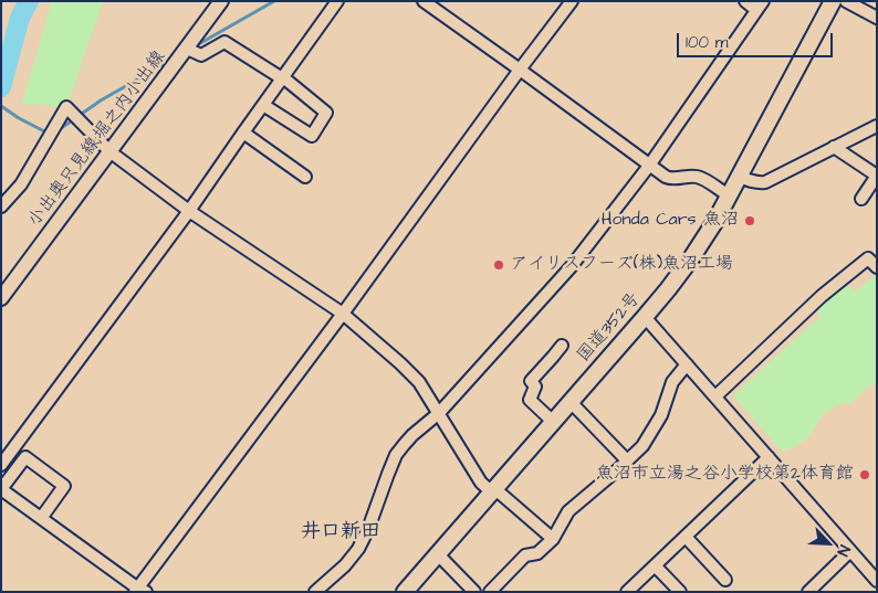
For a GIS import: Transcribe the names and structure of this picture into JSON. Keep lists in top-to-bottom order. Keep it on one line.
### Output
{"streets":{"highway":["国道352号"],"main road":["小出奥只見線;堀之内小出線"]},"districts":["井口新田"],"places":["Honda Cars 魚沼","アイリスフーズ(株)魚沼工場","魚沼市立湯之谷小学校第2体育館"],"scale_bar":"100 m","north":"bottom right"}
